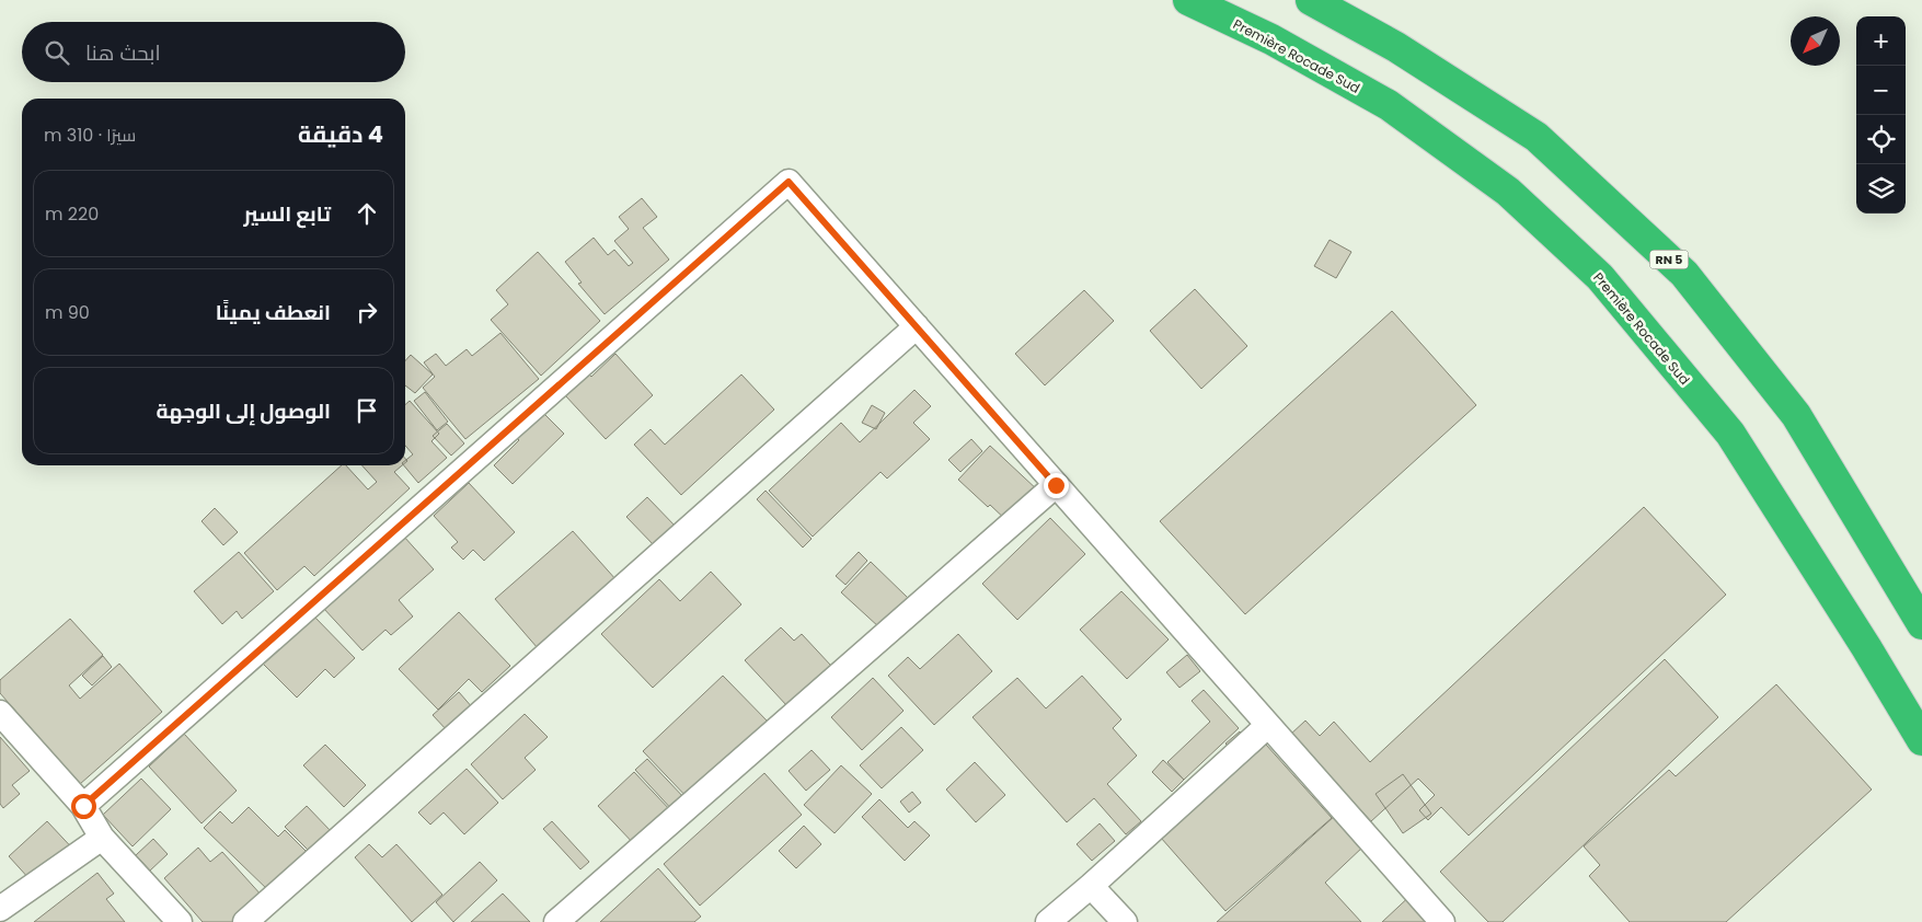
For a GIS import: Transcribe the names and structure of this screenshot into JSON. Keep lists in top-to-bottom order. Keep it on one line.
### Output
{"streets":{"highway":["Première Rocade Sud","RN 5"]},"north":"bottom left","page":{"map_buttons":["+","−"],"search":"ابحث هنا","heading":["4 دقيقة","سيرًا · 310 m"],"list":[["تابع السير","220 m"],["انعطف يمينًا","90 m"],"الوصول إلى الوجهة"]}}
